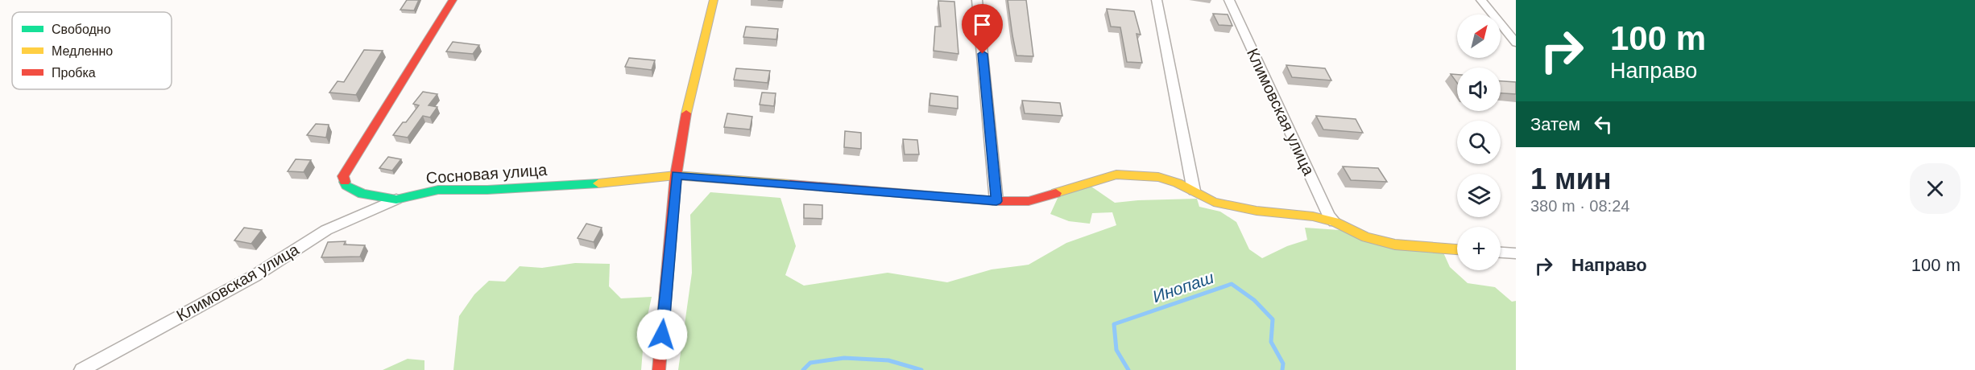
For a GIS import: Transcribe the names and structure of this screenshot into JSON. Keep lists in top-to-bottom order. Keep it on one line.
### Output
{"streets":{"street":["Климовская улица","Сосновая улица"]},"crossings":[["Климовская улица","Сосновая улица"]],"water":["Инопаш"],"legend":["Свободно","Медленно","Пробка"],"north":"top right","page":{"turn":["100 m","Направо"],"map_buttons":"+","then":"Затем","heading":["1 мин","380 m · 08:24"],"list":[{"name":"Направо","value":"100 m"}]}}
